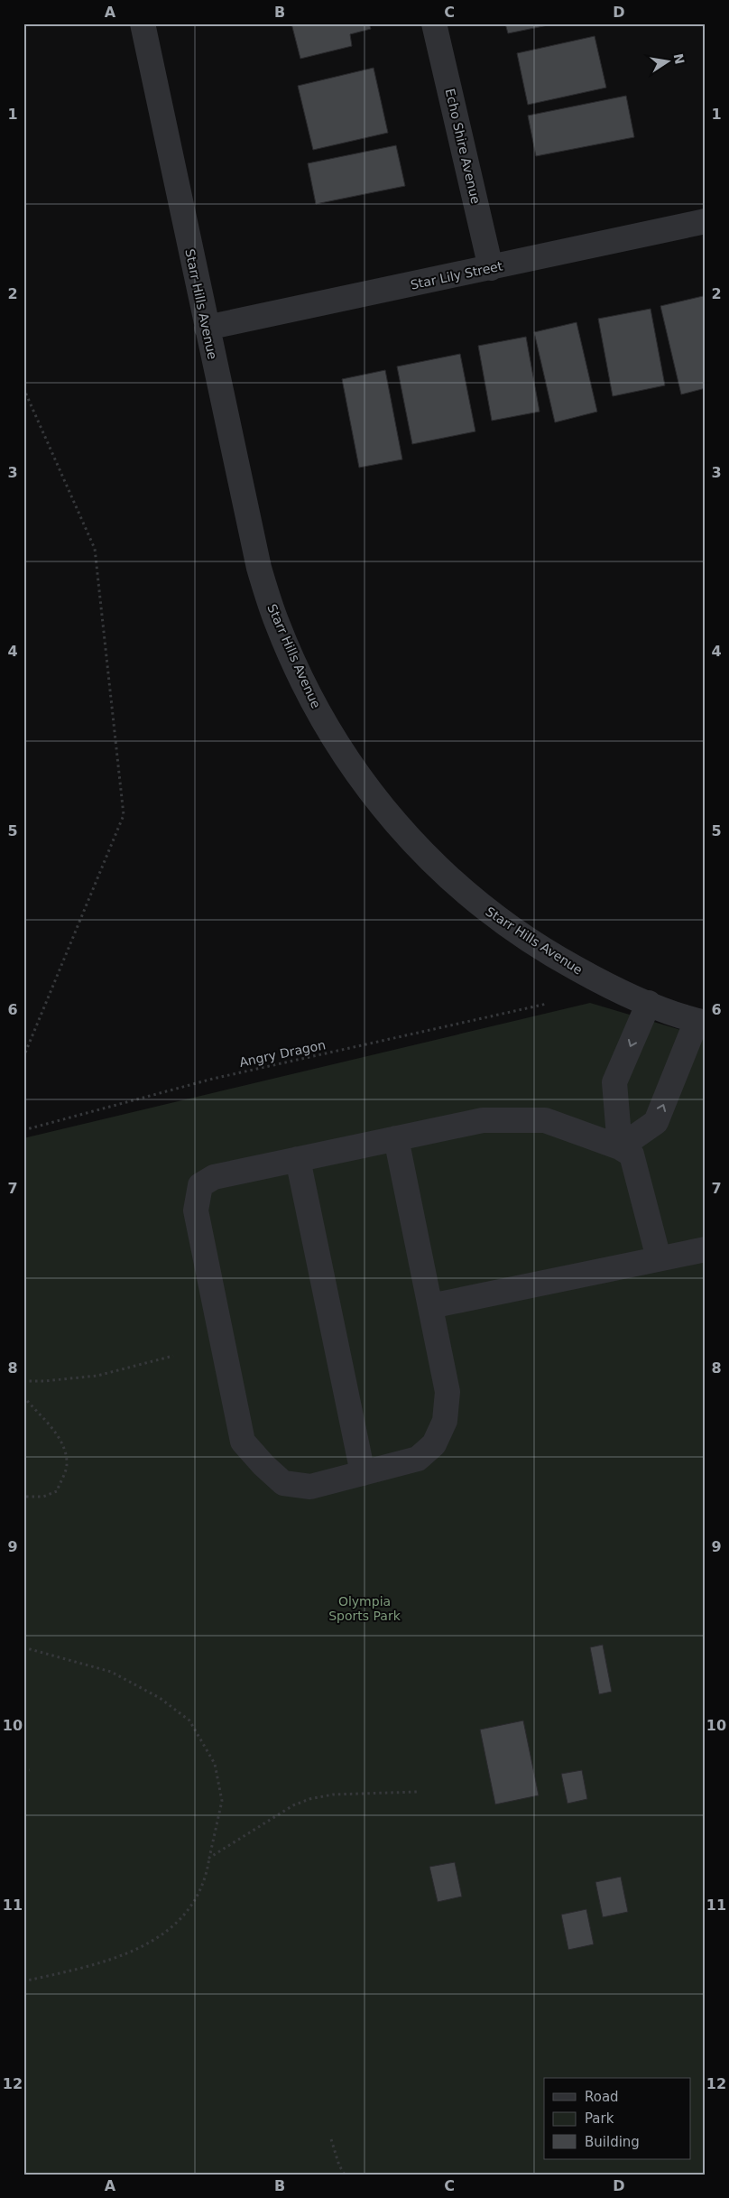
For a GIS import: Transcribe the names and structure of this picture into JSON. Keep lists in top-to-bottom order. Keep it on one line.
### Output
{"streets":{"street":["Echo Shire Avenue","Star Lily Street","Starr Hills Avenue"],"path":["Angry Dragon"]},"crossings":[["Echo Shire Avenue","Star Lily Street"],["Star Lily Street","Starr Hills Avenue"]],"parks":["Olympia Sports Park"],"legend":["Road","Park","Building"],"north":"right","grid":{"columns":["A","B","C","D"],"rows":["1","2","3","4","5","6","7","8","9","10","11","12"]}}
